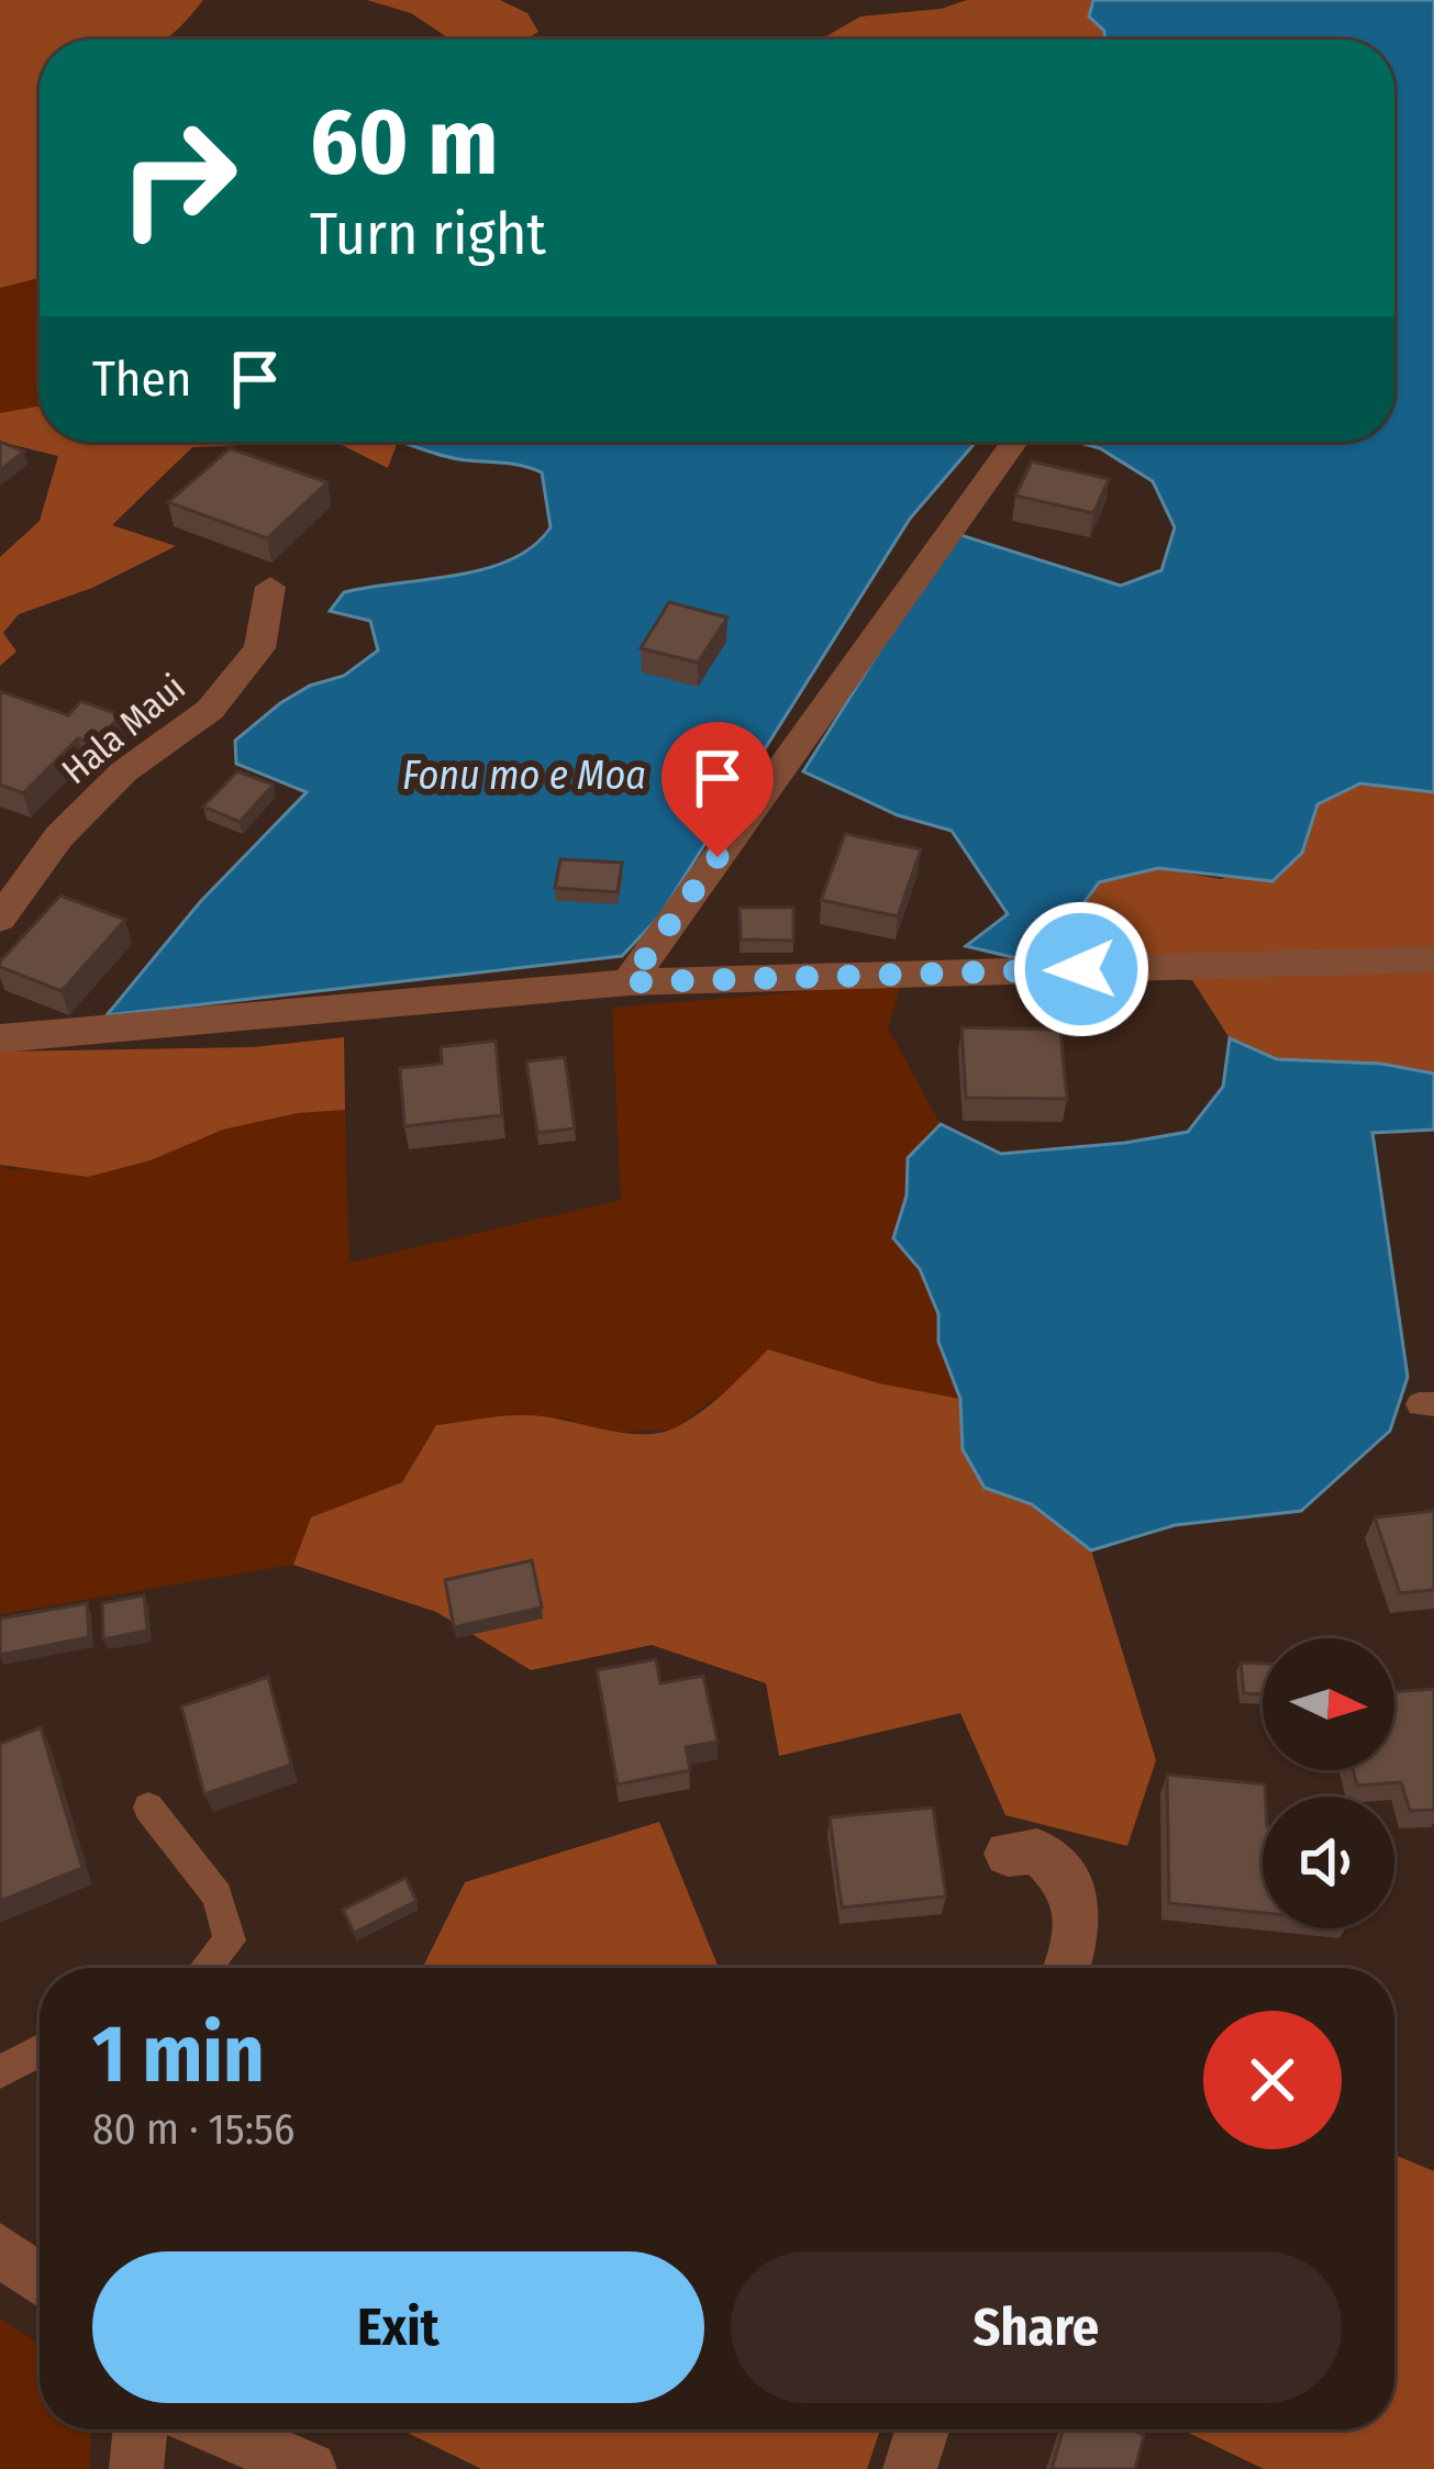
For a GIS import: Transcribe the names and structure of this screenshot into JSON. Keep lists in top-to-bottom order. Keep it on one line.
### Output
{"streets":{"street":["Hala Maui"]},"water":["Fonu mo e Moa"],"north":"right","page":{"turn":["60 m","Turn right"],"then":"Then","heading":["1 min","80 m · 15:56"],"buttons":["Exit","Share"]}}
